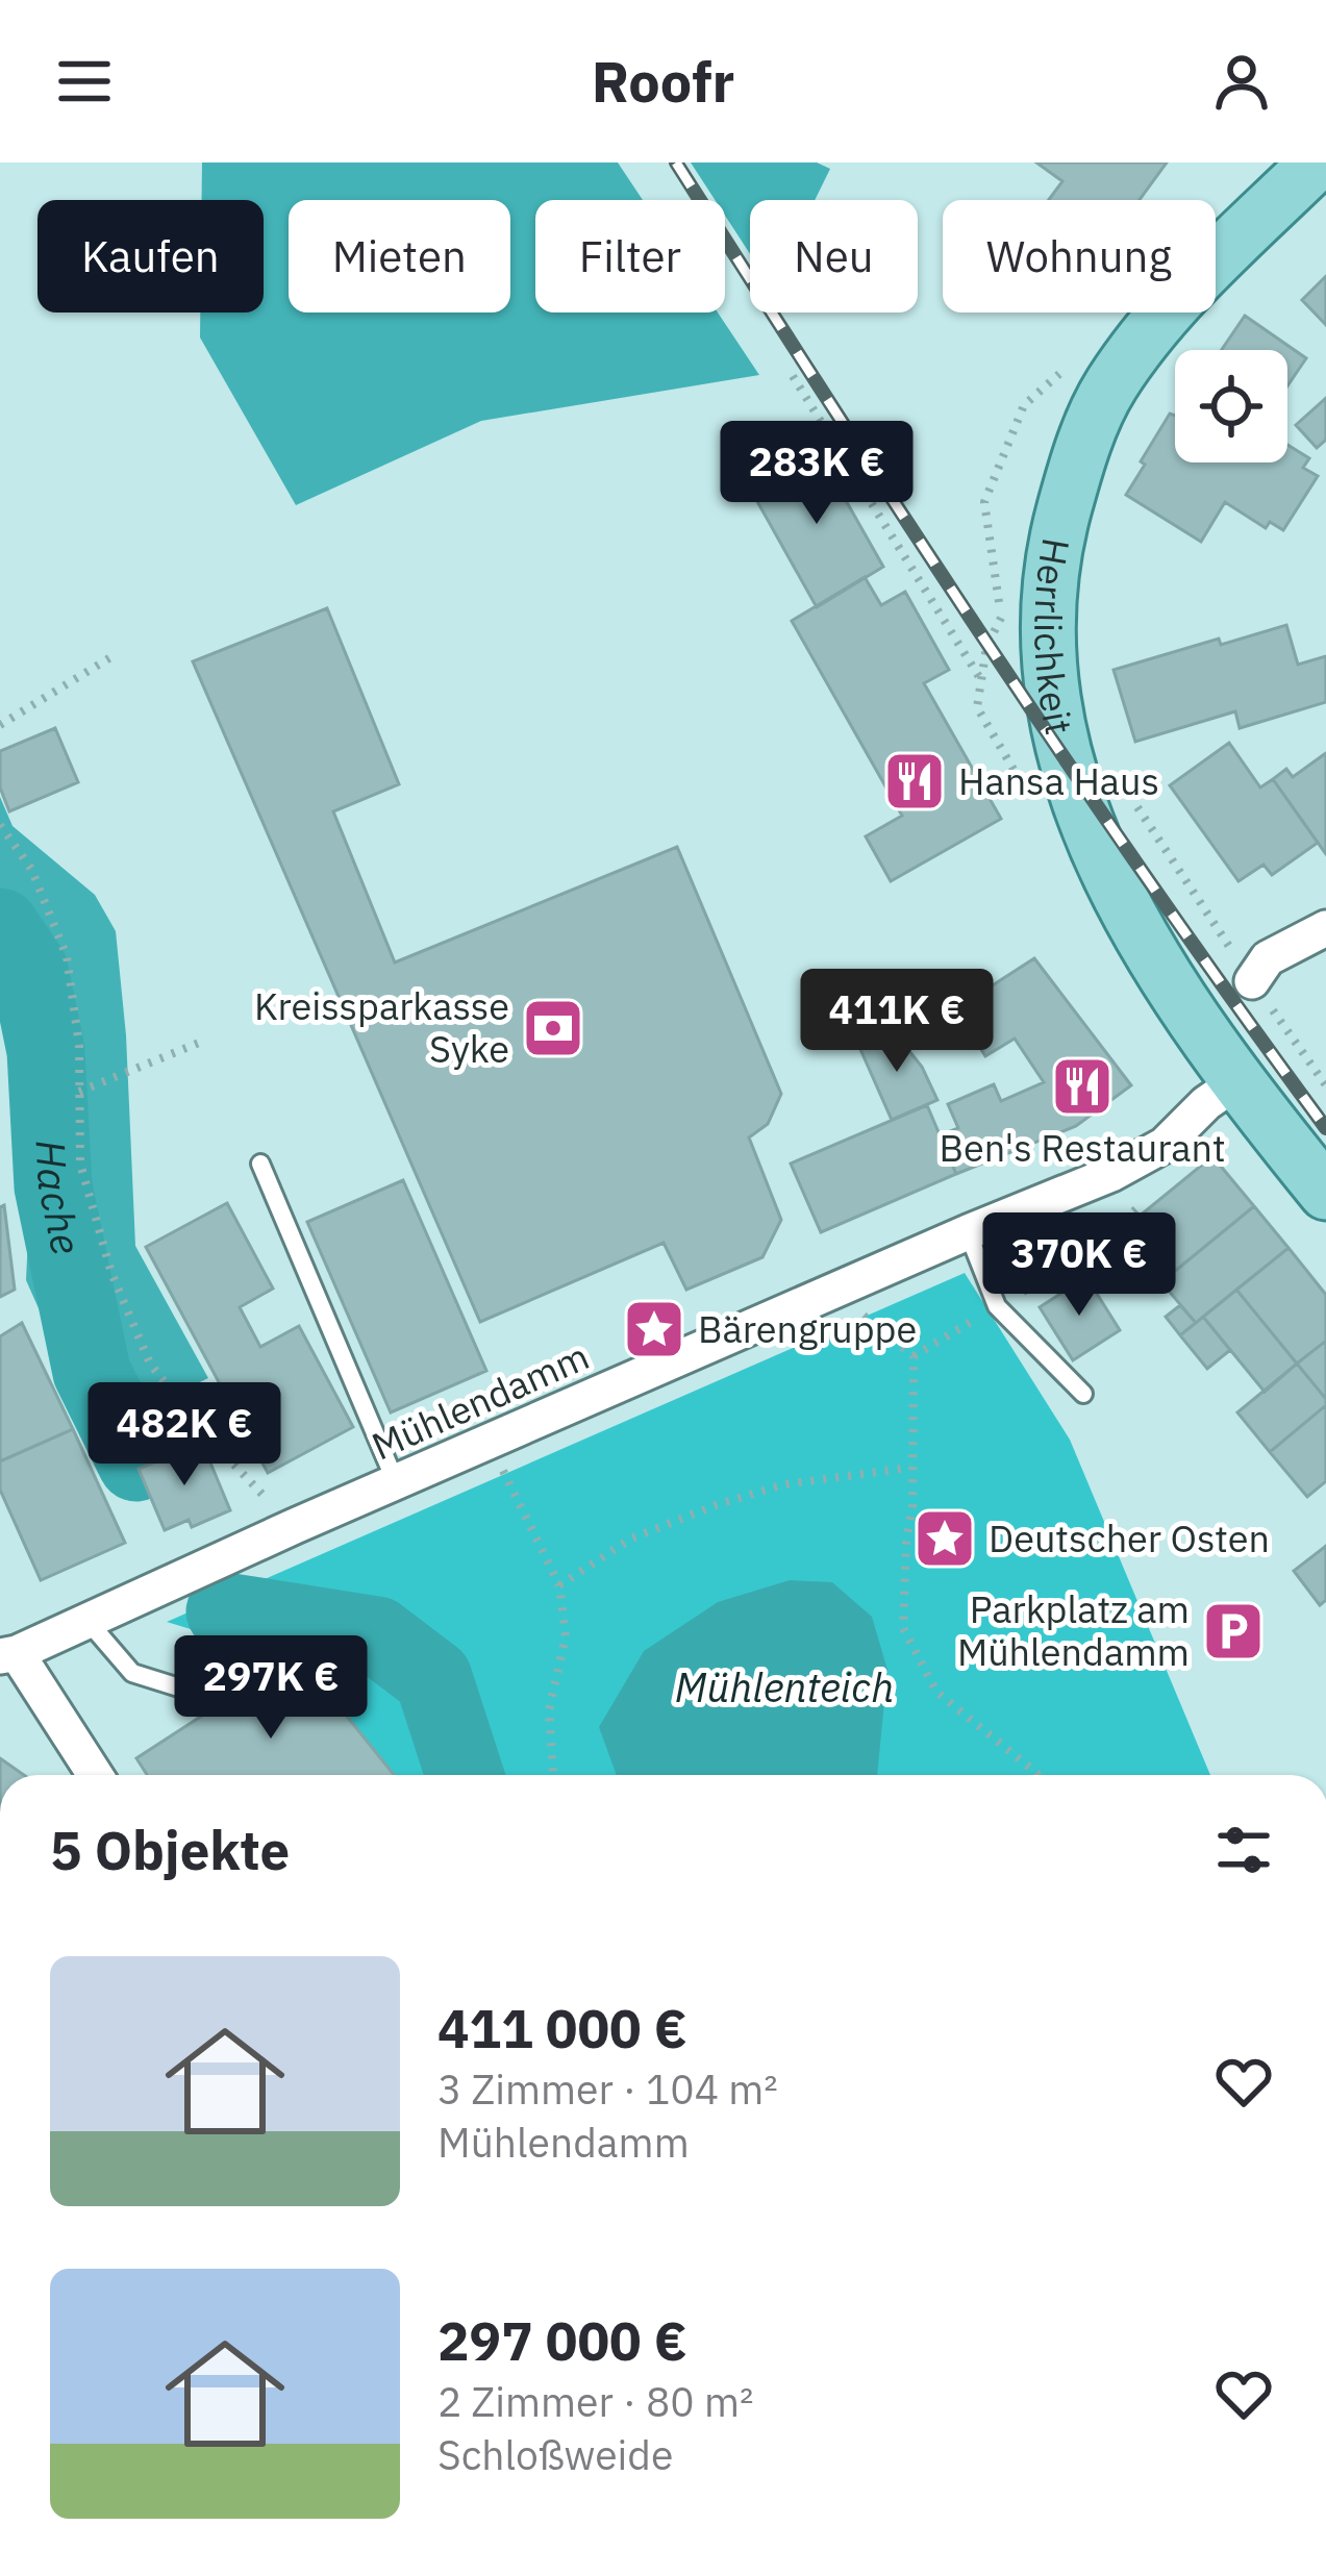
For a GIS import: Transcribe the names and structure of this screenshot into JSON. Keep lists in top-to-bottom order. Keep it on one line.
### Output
{"streets":{"main road":["Herrlichkeit"],"street":["Mühlendamm"]},"crossings":[["Herrlichkeit","Mühlendamm"]],"water":["Hache","Mühlenteich"],"places":{"restaurant":["Hansa Haus","Ben's Restaurant"],"bank":["Kreissparkasse Syke"],"place":["Bärengruppe","Deutscher Osten"],"parking":["Parkplatz am Mühlendamm"]},"page":{"header":"Roofr","chip":["Kaufen","Mieten","Filter","Neu","Wohnung"],"price":["283K €","411K €","370K €","482K €","297K €"],"heading":"5 Objekte","list":[{"name":"411 000 €","note":"3 Zimmer · 104 m² · Mühlendamm"},{"name":"297 000 €","note":"2 Zimmer · 80 m² · Schloßweide"}]}}
